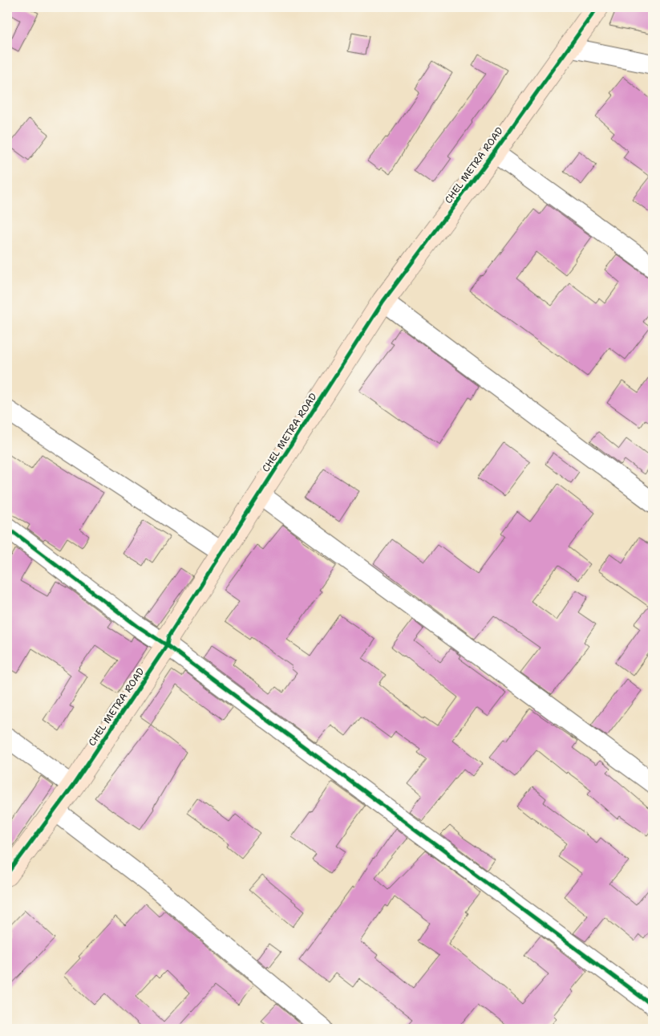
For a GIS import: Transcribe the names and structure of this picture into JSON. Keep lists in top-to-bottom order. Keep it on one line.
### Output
{"streets":{"street":["CHEL METRA ROAD"]}}
